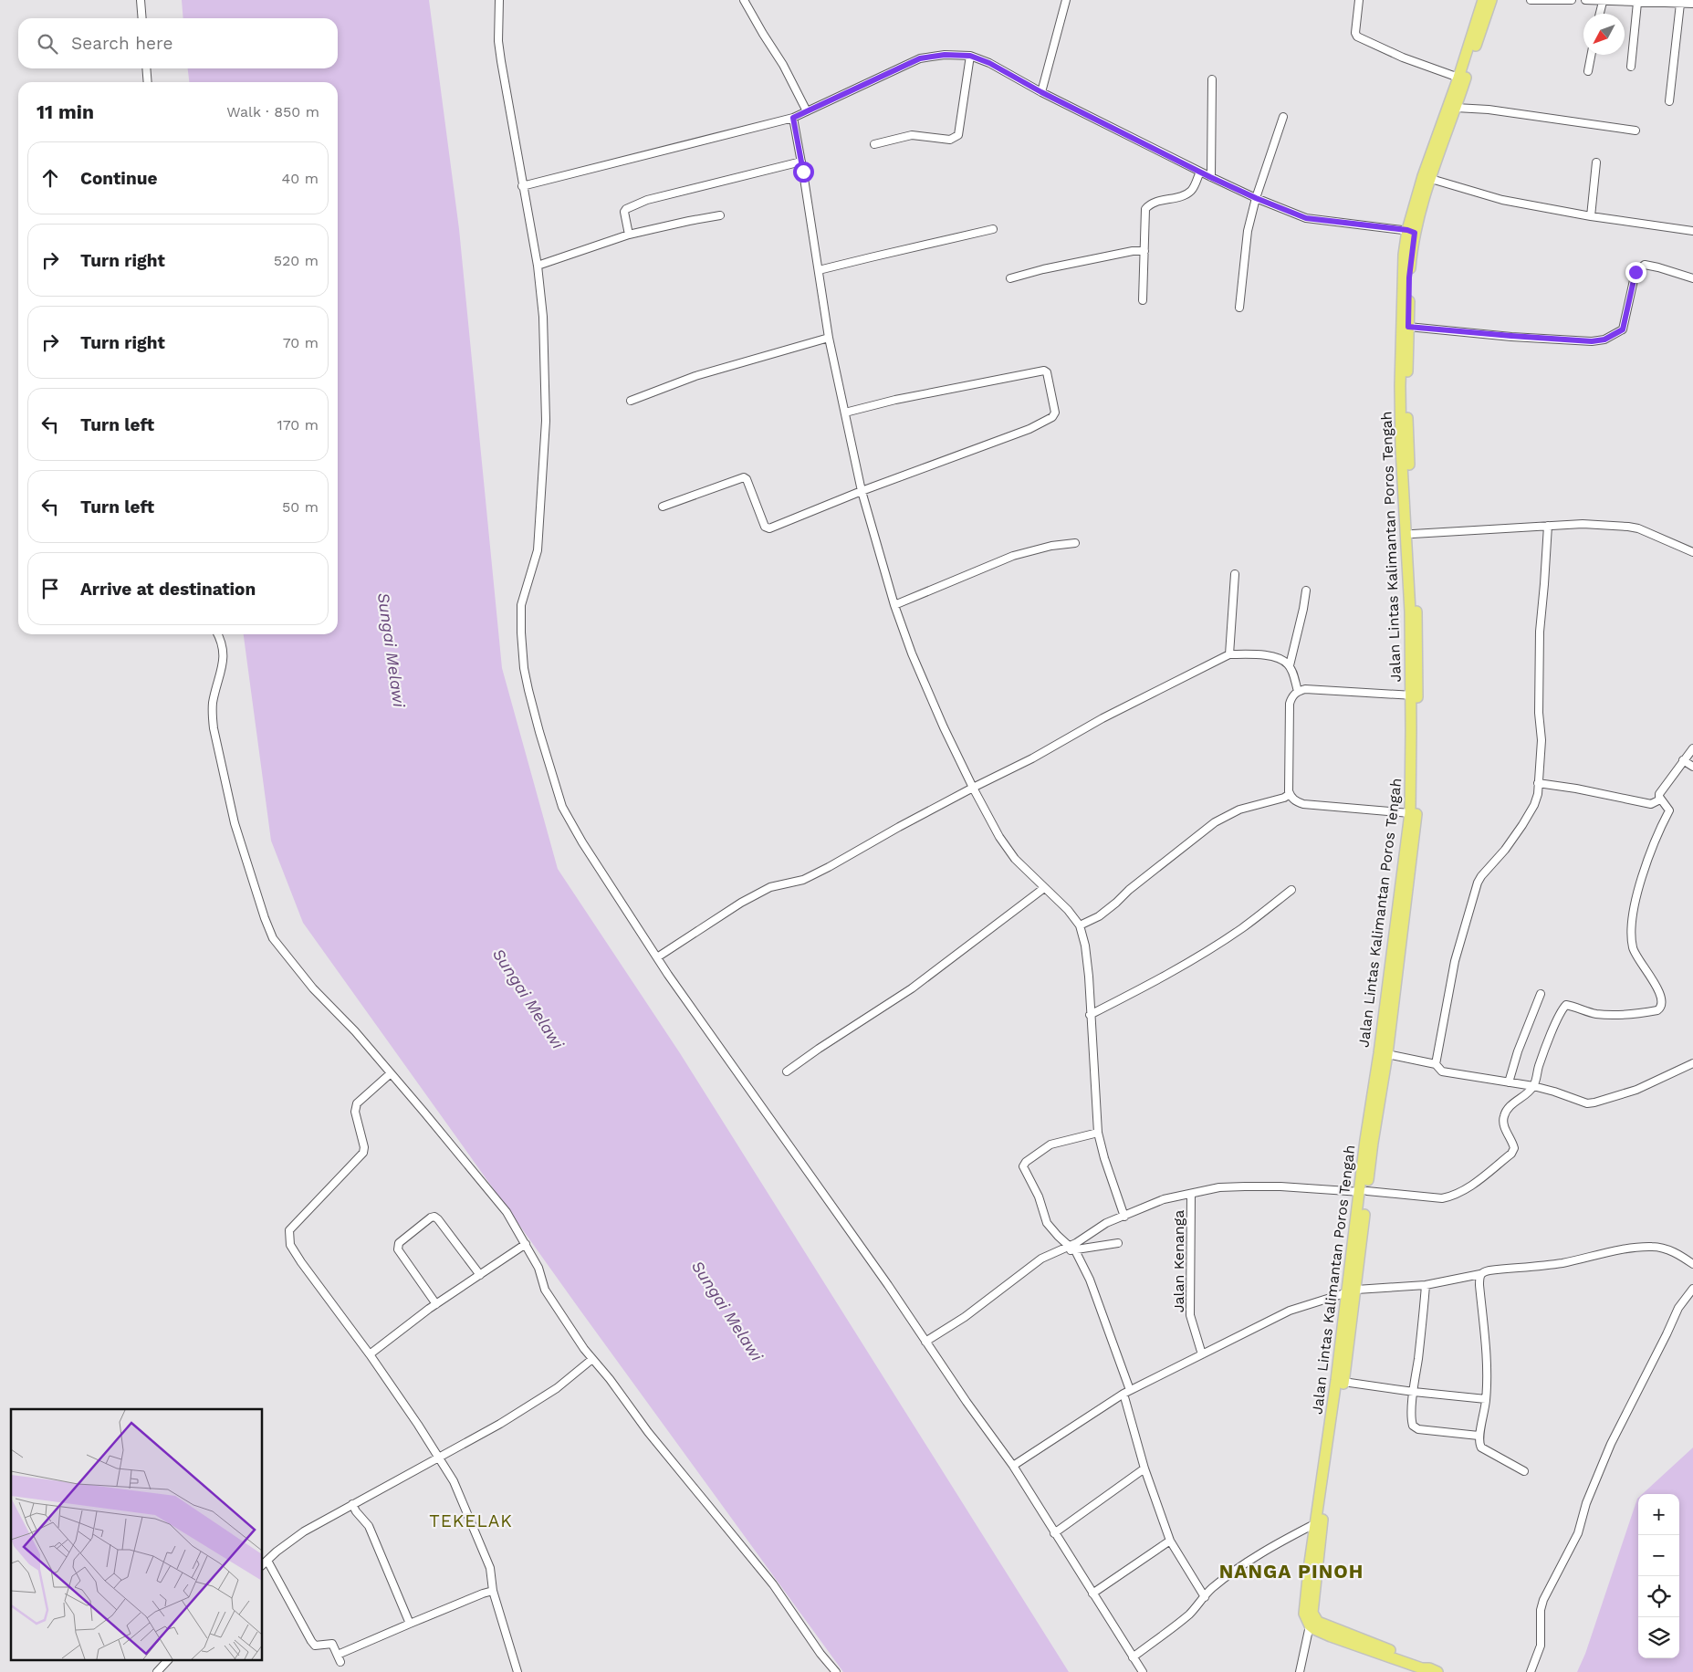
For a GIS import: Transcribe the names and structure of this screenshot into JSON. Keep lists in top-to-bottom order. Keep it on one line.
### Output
{"streets":{"main road":["Jalan Lintas Kalimantan Poros Tengah"],"street":["Jalan Kenanga"]},"districts":["TEKELAK","NANGA PINOH"],"water":["Sungai Melawi"],"north":"bottom left","page":{"search":"Search here","heading":["11 min","Walk · 850 m"],"list":[["Continue","40 m"],["Turn right","520 m"],["Turn right","70 m"],["Turn left","170 m"],["Turn left","50 m"],"Arrive at destination"],"map_buttons":["+","−"]}}
